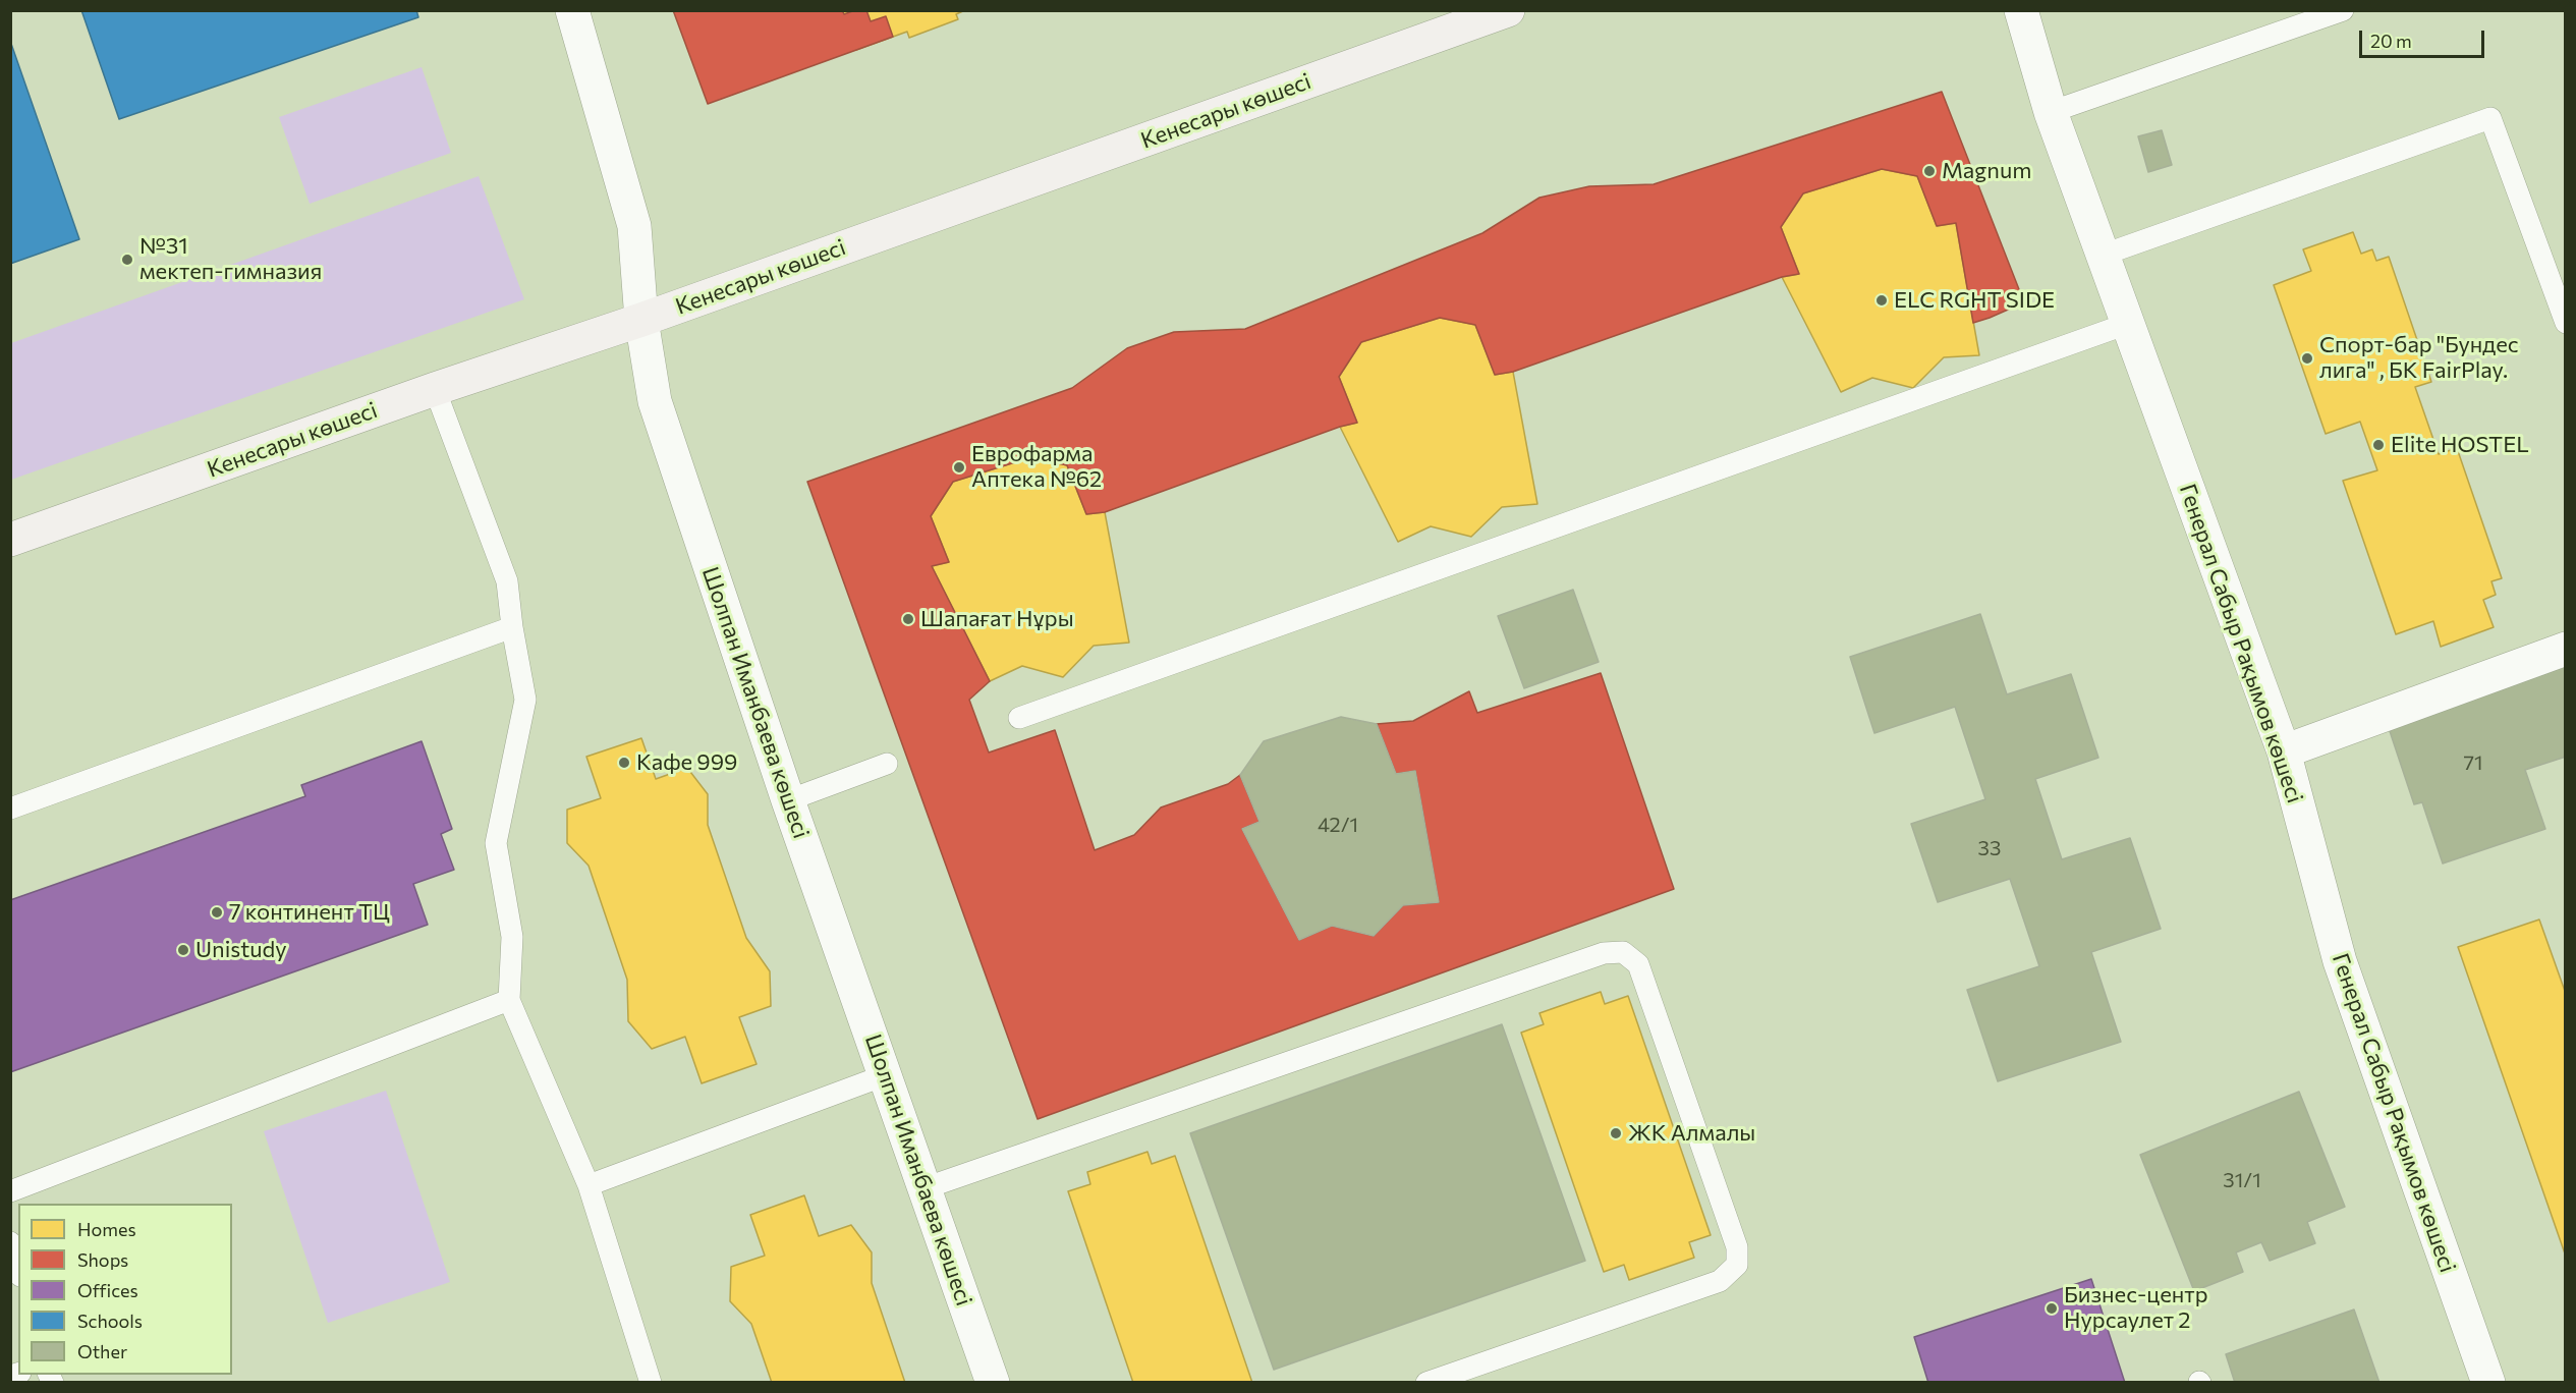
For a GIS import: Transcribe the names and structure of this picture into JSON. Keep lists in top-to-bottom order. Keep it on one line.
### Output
{"streets":{"main road":["Кенесары көшесі"],"street":["Генерал Сабыр Рақымов көшесі","Шолпан Иманбаева көшесі"]},"crossings":[["Кенесары көшесі","Шолпан Иманбаева көшесі"]],"places":["Magnum","№31 мектеп-гимназия","ELC RGHT SIDE","Спорт-бар \"Бундес лига\" , БК FairPlay.","Elite HOSTEL","Еврофарма Аптека №62","Шапағат Нұры","Кафе 999","7 континент ТЦ","Unistudy","ЖК Алмалы","Бизнес-центр Нурсаулет 2"],"house_numbers":["71","42/1","33","31/1"],"legend":["Homes","Shops","Offices","Schools","Other"],"scale_bar":"20 m"}
